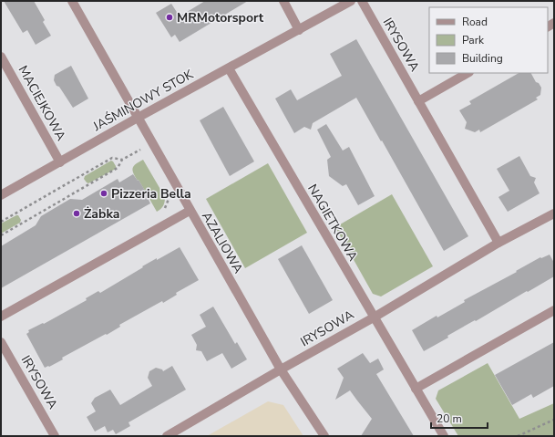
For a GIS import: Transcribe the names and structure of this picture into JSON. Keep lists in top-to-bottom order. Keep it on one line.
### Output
{"streets":{"street":["IRYSOWA","JAŚMINOWY STOK","MACIEJKOWA","NAGIETKOWA","AZALIOWA"]},"crossings":[["IRYSOWA","NAGIETKOWA"],["IRYSOWA","AZALIOWA"],["JAŚMINOWY STOK","MACIEJKOWA"],["JAŚMINOWY STOK","NAGIETKOWA"],["JAŚMINOWY STOK","AZALIOWA"]],"places":["MRMotorsport","Pizzeria Bella","Żabka"],"legend":["Road","Park","Building"],"scale_bar":"20 m"}
